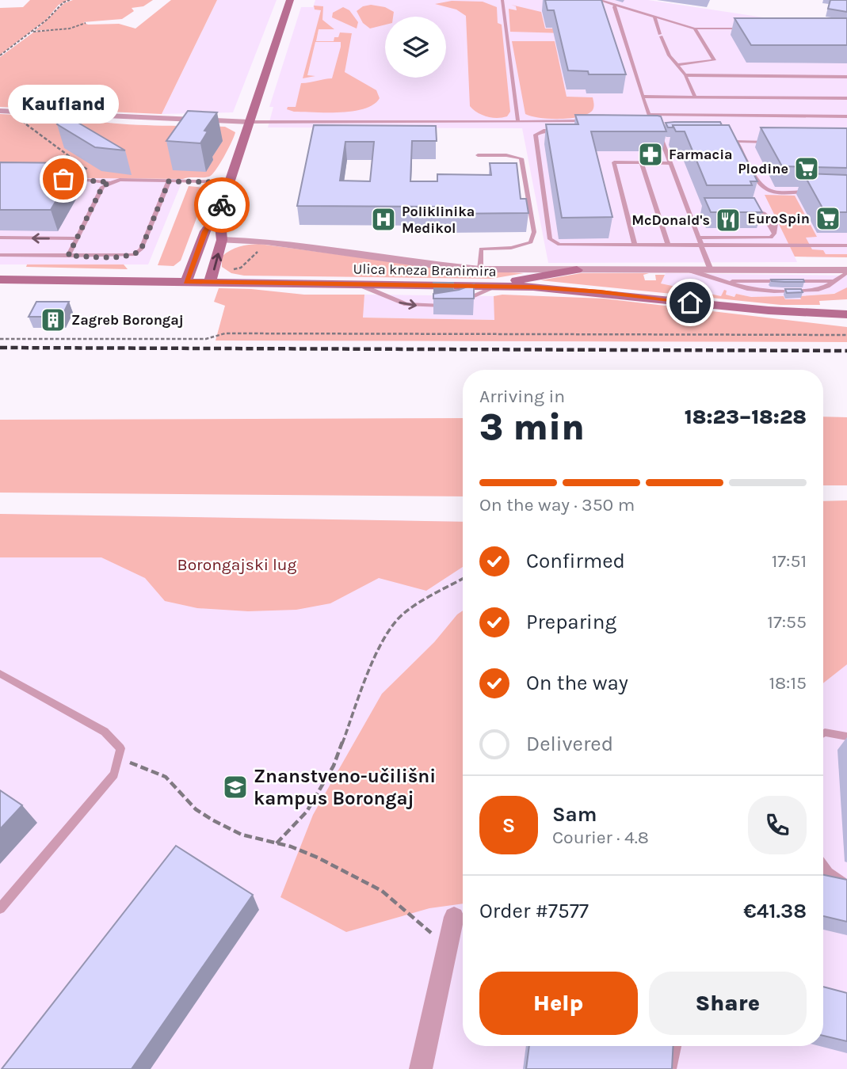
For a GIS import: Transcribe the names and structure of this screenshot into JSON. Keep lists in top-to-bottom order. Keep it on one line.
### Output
{"streets":{"main road":["Ulica kneza Branimira"]},"parks":["Borongajski lug"],"places":{"pharmacy":["Farmacia"],"supermarket":["Plodine","EuroSpin"],"other":["Kaufland"],"hospital":["Poliklinika Medikol"],"restaurant":["McDonald's"],"building":["Zagreb Borongaj"],"school or university":["Znanstveno-učilišni kampus Borongaj"]},"page":{"bubble":"Kaufland","heading":["3 min","Arriving in","18:23–18:28"],"panel":["Sam","Courier · 4.8","Order #7577","€41.38"],"bar":"On the way · 350 m","list":[["Confirmed","17:51"],["Preparing","17:55"],["On the way","18:15"],"Delivered"],"round":"S","buttons":["Help","Share"]}}
